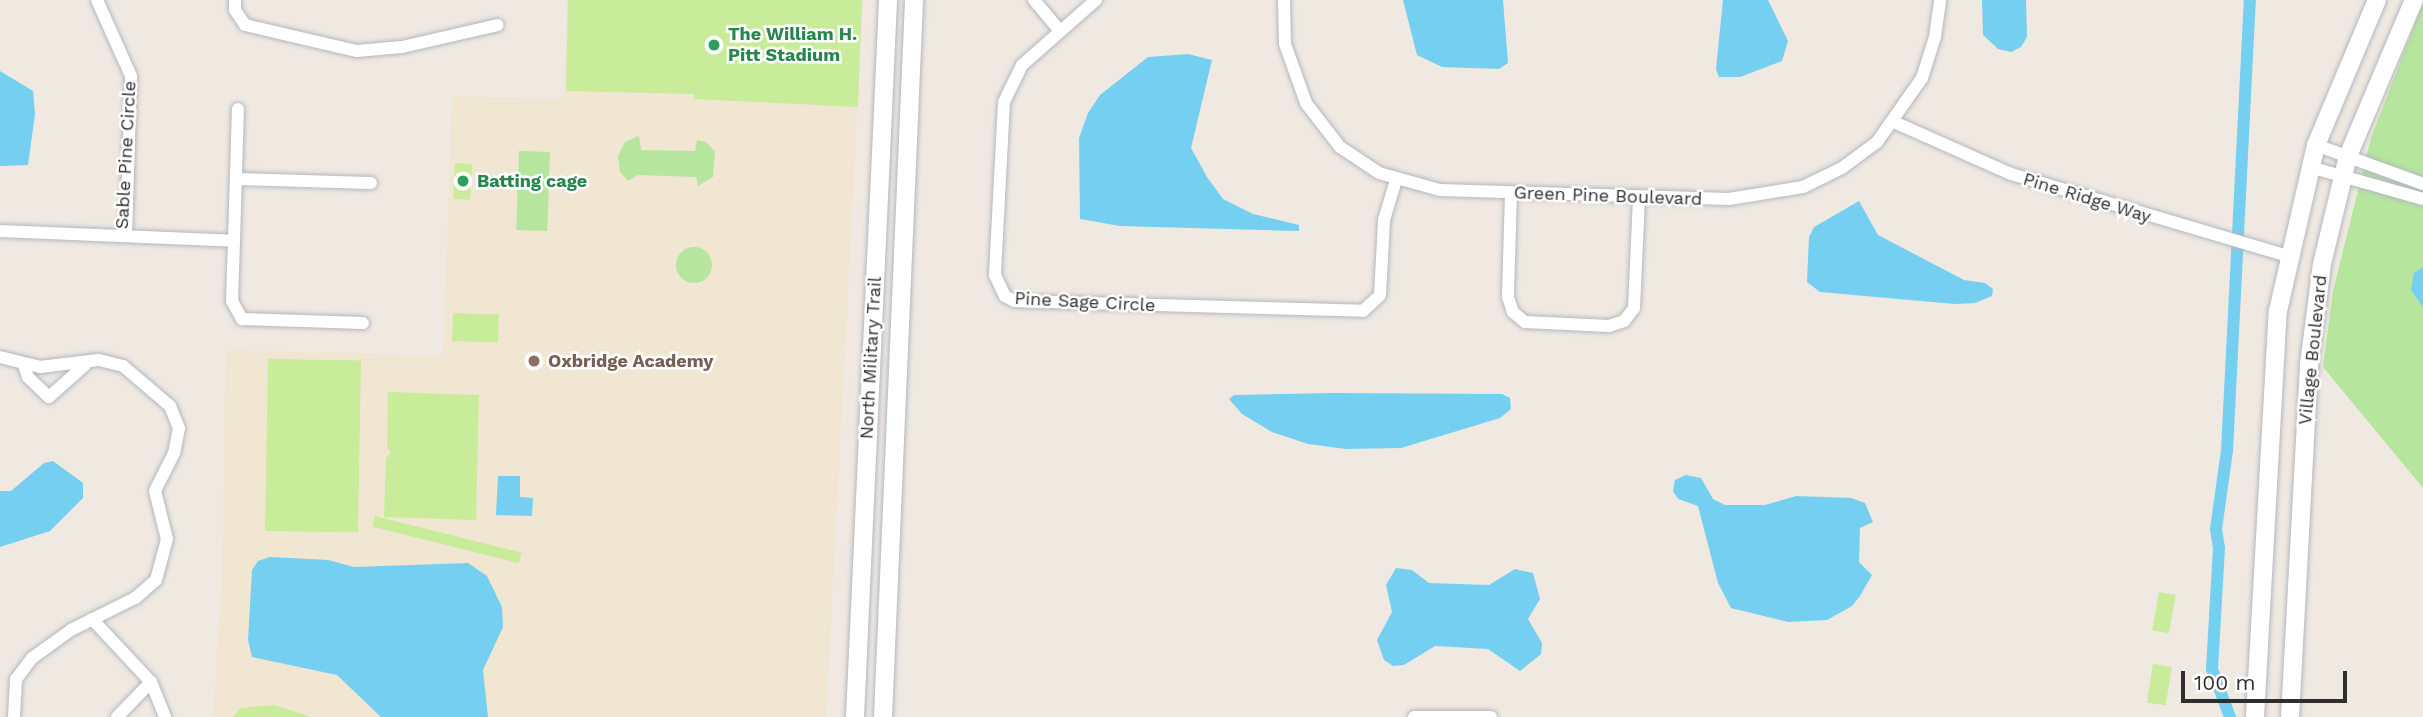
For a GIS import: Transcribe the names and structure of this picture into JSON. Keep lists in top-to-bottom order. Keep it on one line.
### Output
{"streets":{"street":["Sable Pine Circle","Green Pine Boulevard","Pine Ridge Way","Pine Sage Circle","Village Boulevard","North Military Trail"]},"crossings":[["Green Pine Boulevard","Pine Ridge Way"],["Green Pine Boulevard","Pine Sage Circle"],["Pine Ridge Way","Village Boulevard"]],"places":["The William H. Pitt Stadium","Batting cage","Oxbridge Academy"],"scale_bar":"100 m"}
